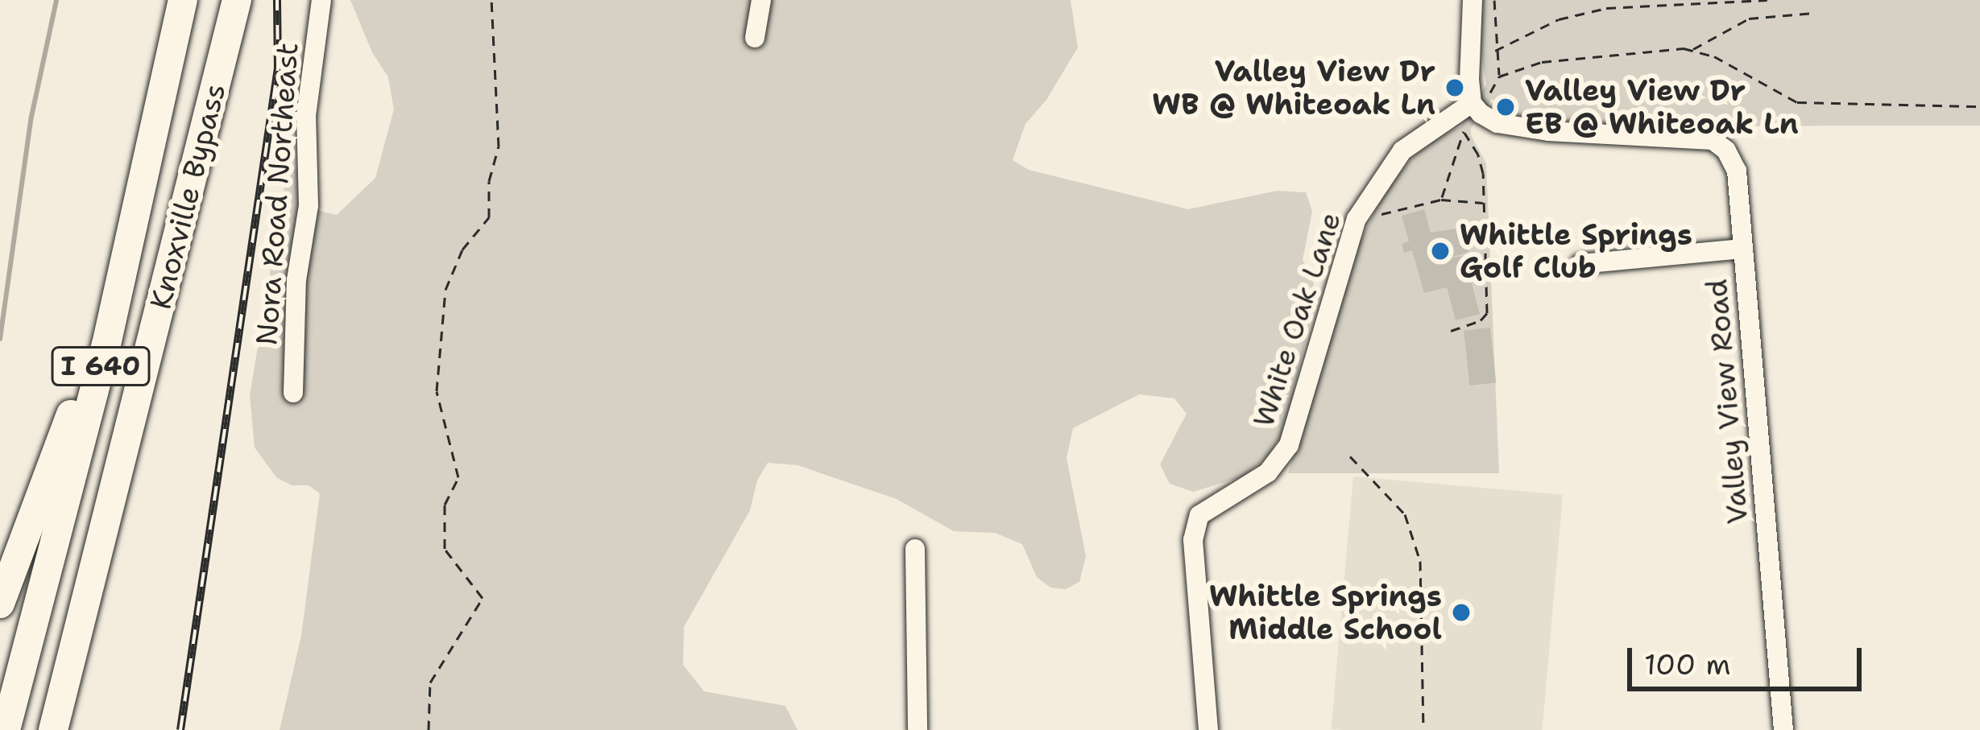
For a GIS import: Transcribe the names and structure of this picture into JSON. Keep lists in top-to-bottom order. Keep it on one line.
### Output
{"streets":{"highway":["Knoxville Bypass","I 640"],"street":["Nora Road Northeast","White Oak Lane","Valley View Road"]},"crossings":[["White Oak Lane","Valley View Road"]],"places":["Valley View Dr WB @ Whiteoak Ln","Valley View Dr EB @ Whiteoak Ln","Whittle Springs Golf Club","Whittle Springs Middle School"],"scale_bar":"100 m"}
